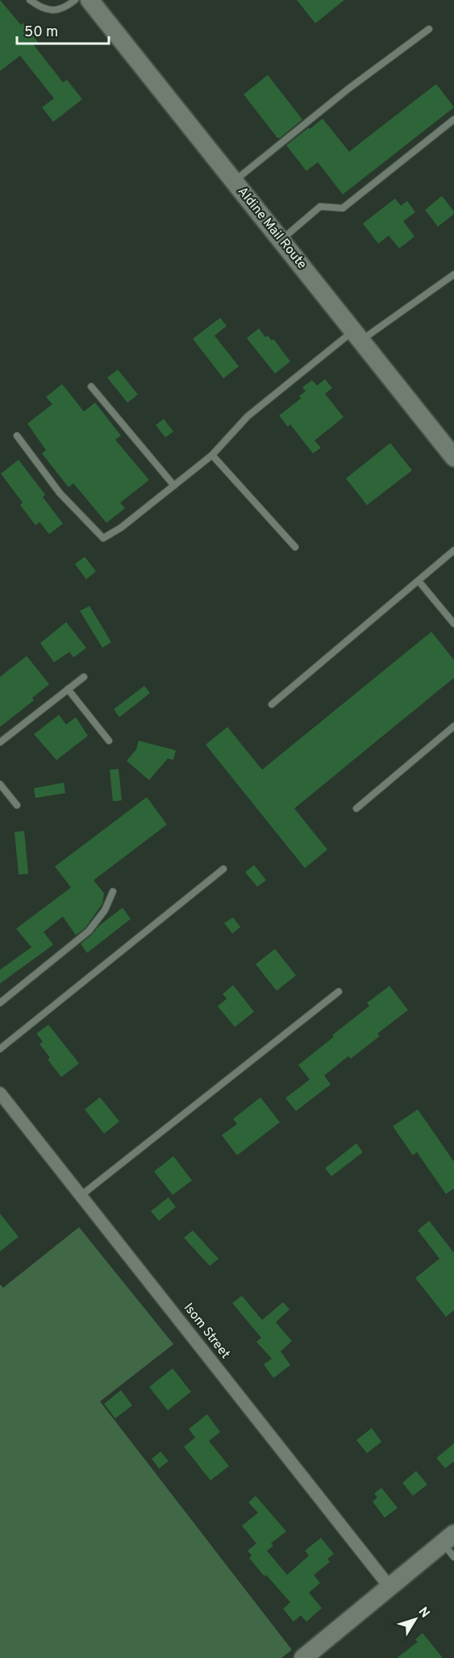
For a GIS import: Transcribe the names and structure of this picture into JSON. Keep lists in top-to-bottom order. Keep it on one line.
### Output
{"streets":{"main road":["Aldine Mail Route"],"street":["Isom Street"]},"scale_bar":"50 m","north":"top right"}
